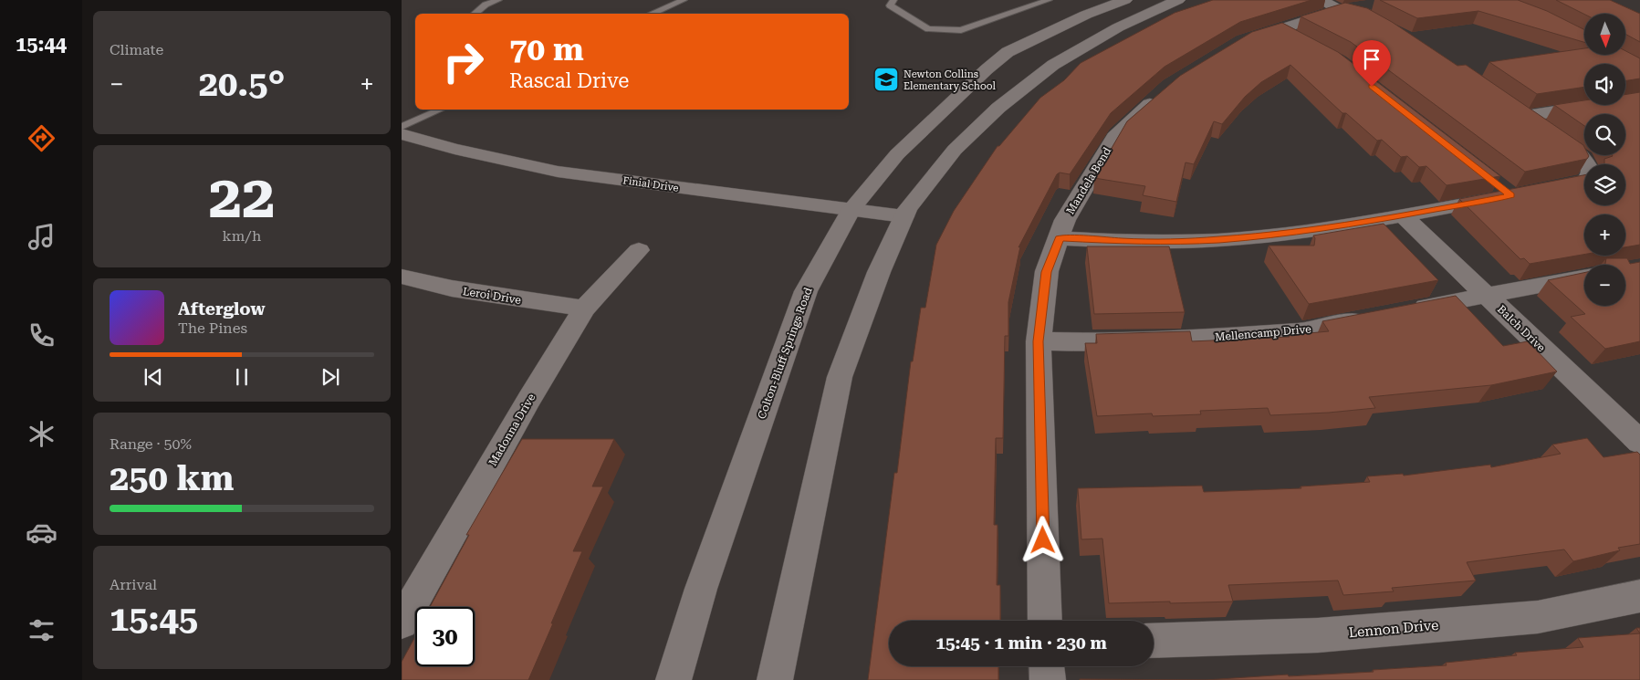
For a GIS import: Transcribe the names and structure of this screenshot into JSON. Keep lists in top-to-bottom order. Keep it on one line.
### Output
{"streets":{"street":["Mandela Bend","Finial Drive","Leroi Drive","Balch Drive","Mellencamp Drive","Colton-Bluff Springs Road","Madonna Drive","Lennon Drive"]},"crossings":[["Mandela Bend","Mellencamp Drive"],["Finial Drive","Colton-Bluff Springs Road"],["Leroi Drive","Madonna Drive"]],"places":{"school or university":["Newton Collins Elementary School"]},"north":"bottom","page":{"tabs":"15:44","tile":["Climate",["22","km/h"],["Range · 50%","250 km"],["Arrival","15:45"]],"map_buttons":["+","−"],"turn":["70 m","Rascal Drive"],"heat":["−","20.5°","+"],"song":["Afterglow","The Pines"],"limit":"30","trip":"15:45 · 1 min · 230 m"}}
